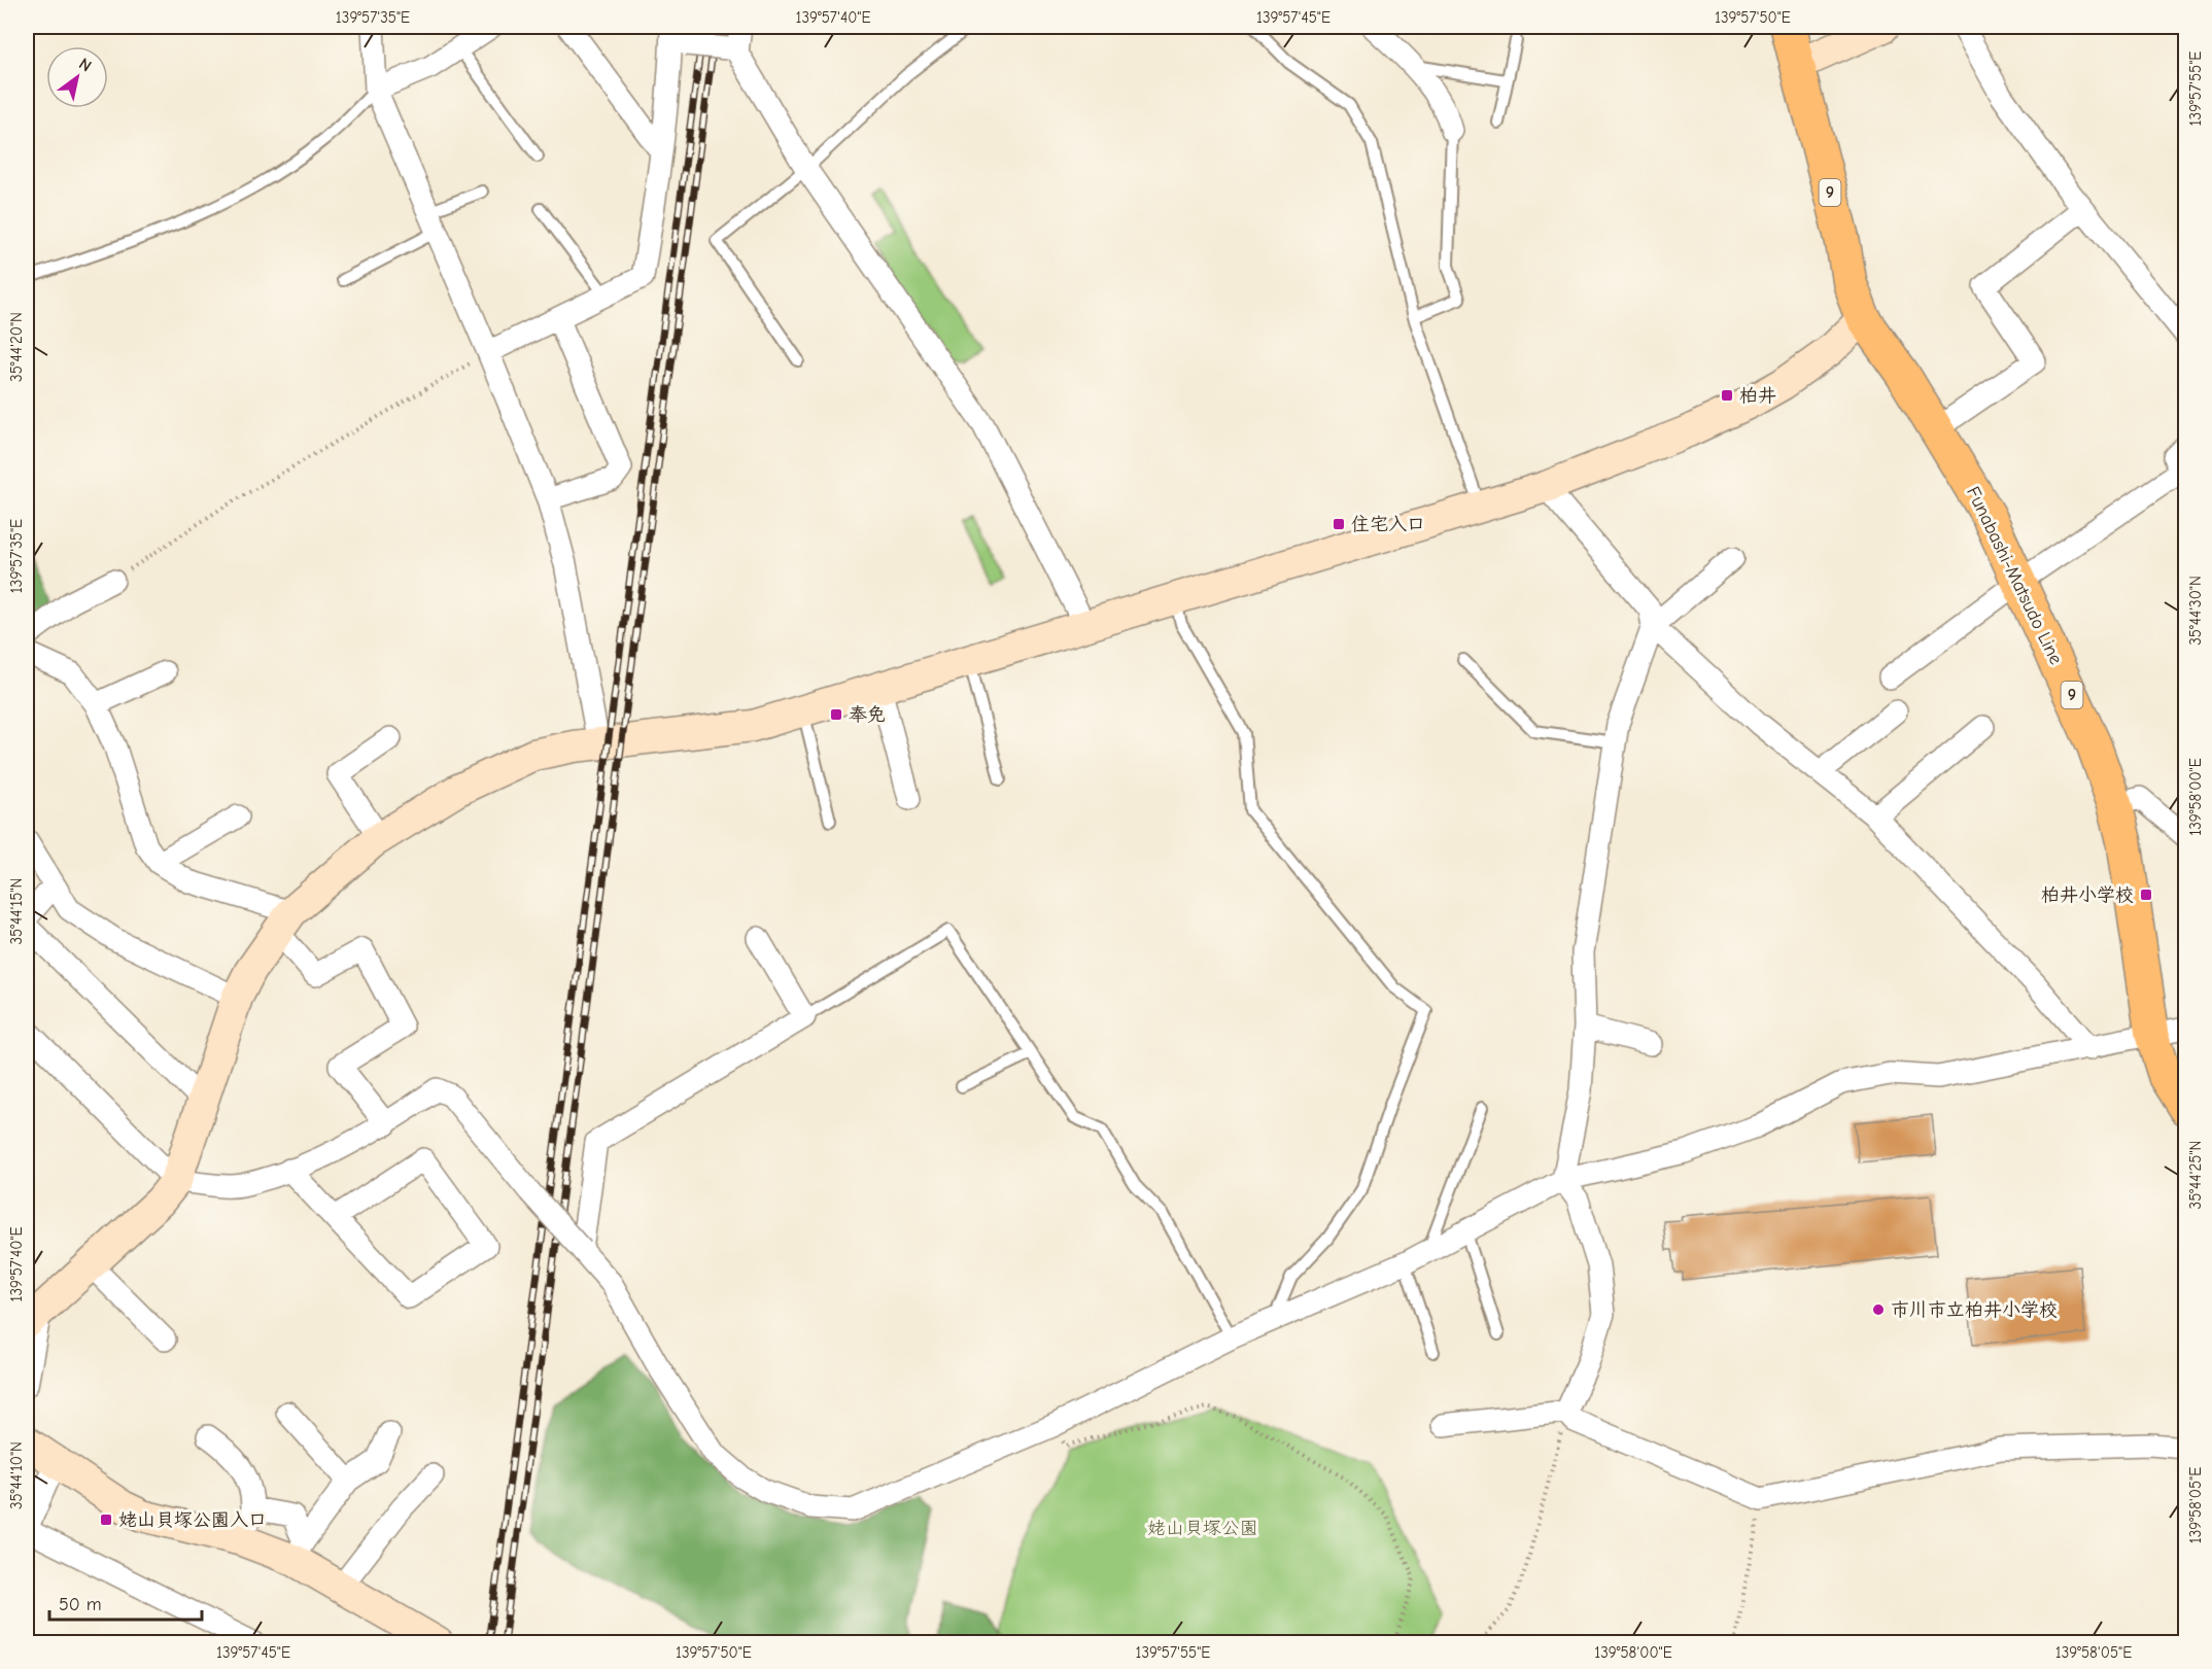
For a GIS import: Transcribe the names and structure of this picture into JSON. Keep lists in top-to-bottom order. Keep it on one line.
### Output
{"streets":{"main road":["9","Funabashi-Matsudo Line"]},"parks":["姥山貝塚公園"],"places":{"transit":["柏井","住宅入口","奉免","柏井小学校","姥山貝塚公園入口"],"other":["市川市立柏井小学校"]},"scale_bar":"50 m","north":"top right","coordinates":["139°57'35\"E","139°57'40\"E","139°57'45\"E","139°57'50\"E","139°57'55\"E","35°44'20\"N","35°44'30\"N","139°58'00\"E","35°44'15\"N","35°44'25\"N","35°44'10\"N","139°58'05\"E"]}
